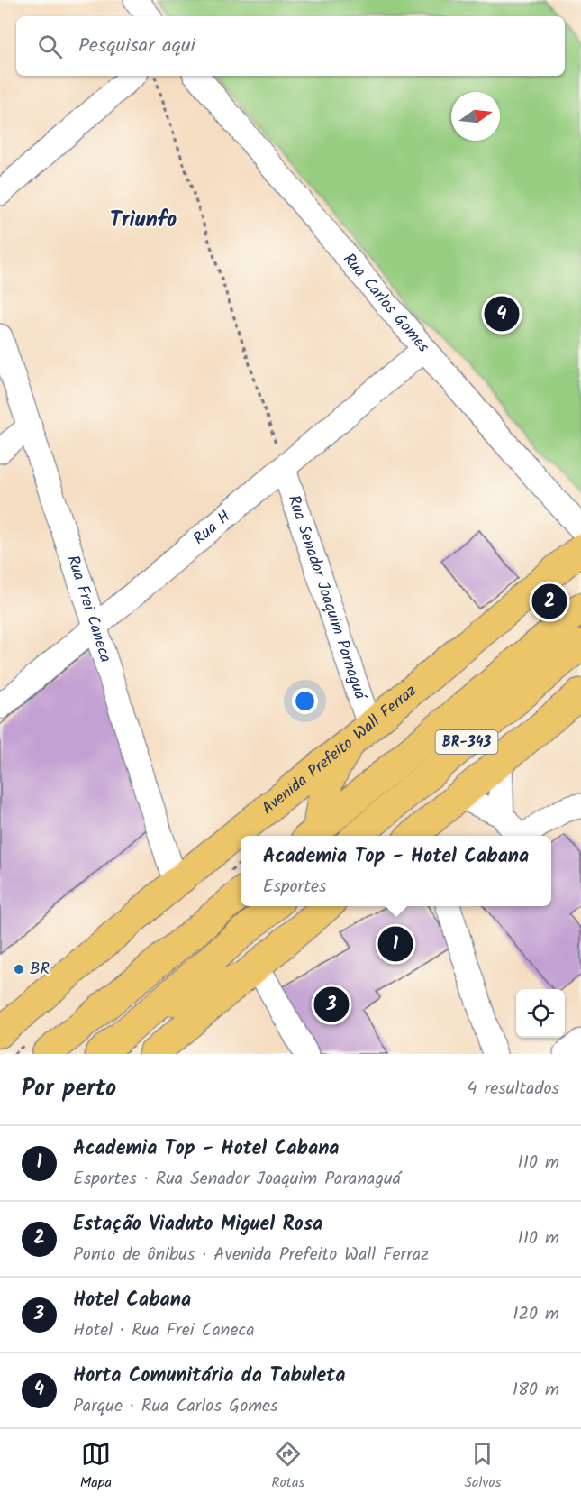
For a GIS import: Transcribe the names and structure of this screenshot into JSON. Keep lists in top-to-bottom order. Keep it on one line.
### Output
{"streets":{"main road":["BR-343","Avenida Prefeito Wall Ferraz"],"street":["Rua Carlos Gomes","Rua H","Rua Senador Joaquim Parnaguá","Rua Frei Caneca"]},"crossings":[["Rua Carlos Gomes","Rua H"],["Rua H","Rua Senador Joaquim Parnaguá"],["Rua H","Rua Frei Caneca"],["Rua Senador Joaquim Parnaguá","Avenida Prefeito Wall Ferraz"],["Rua Frei Caneca","Avenida Prefeito Wall Ferraz"]],"districts":["Triunfo"],"places":["BR"],"north":"right","page":{"search":"Pesquisar aqui","pins":["4","2","1","3"],"popup":["Academia Top - Hotel Cabana","Esportes"],"heading":["Por perto","4 resultados"],"list":[{"mark":"1","name":"Academia Top - Hotel Cabana","note":"Esportes · Rua Senador Joaquim Paranaguá","value":"110 m"},{"mark":"2","name":"Estação Viaduto Miguel Rosa","note":"Ponto de ônibus · Avenida Prefeito Wall Ferraz","value":"110 m"},{"mark":"3","name":"Hotel Cabana","note":"Hotel · Rua Frei Caneca","value":"120 m"},{"mark":"4","name":"Horta Comunitária da Tabuleta","note":"Parque · Rua Carlos Gomes","value":"180 m"}],"nav":["Mapa","Rotas","Salvos"]}}
